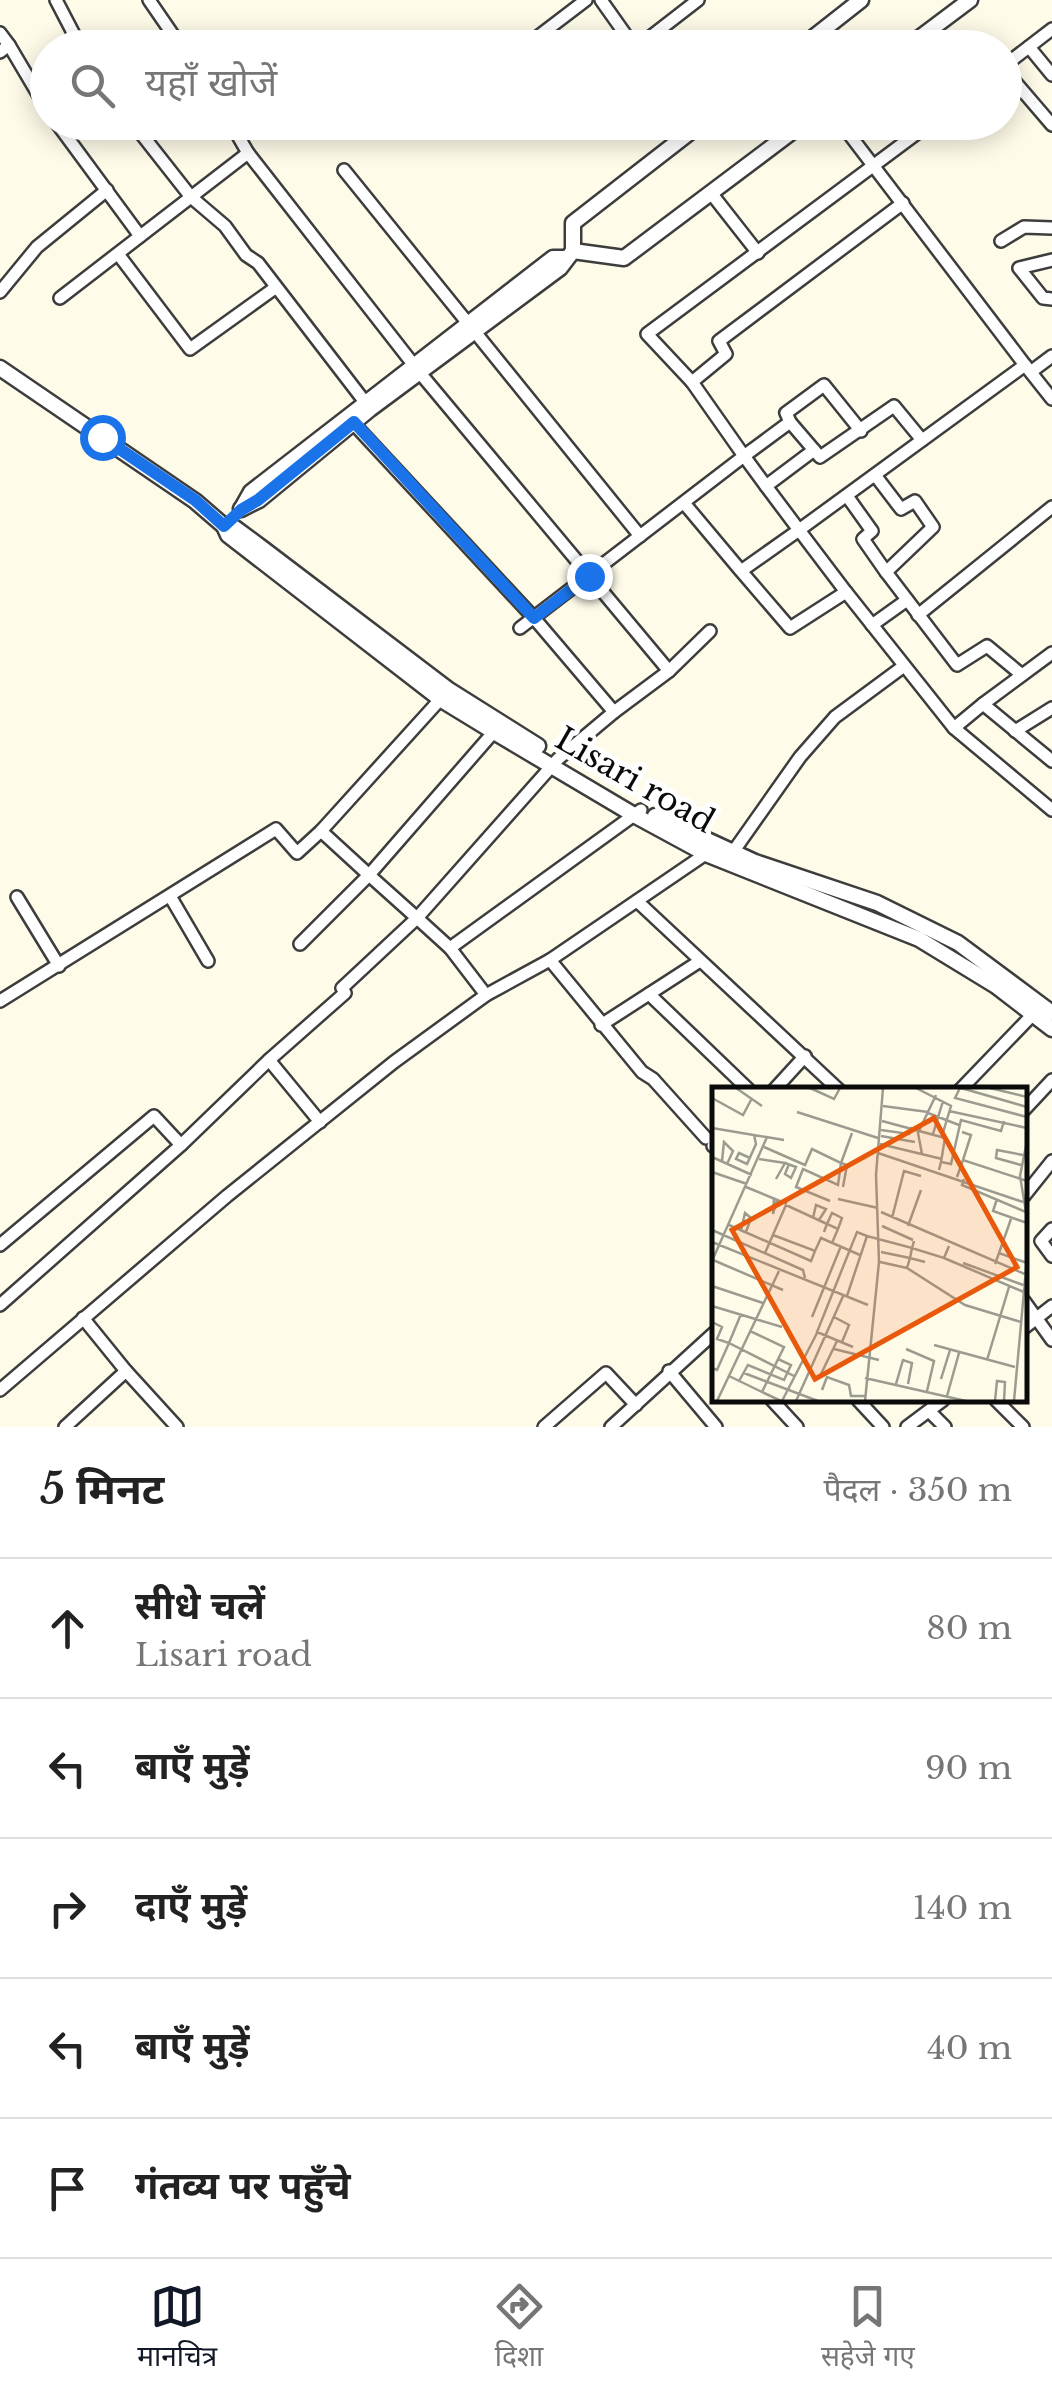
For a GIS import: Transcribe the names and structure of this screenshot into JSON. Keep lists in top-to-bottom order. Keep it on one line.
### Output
{"streets":{"street":["Lisari road"]},"page":{"search":"यहाँ खोजें","heading":["5 मिनट","पैदल · 350 m"],"list":[["सीधे चलें","Lisari road","80 m"],["बाएँ मुड़ें","90 m"],["दाएँ मुड़ें","140 m"],["बाएँ मुड़ें","40 m"],"गंतव्य पर पहुँचे"],"nav":["मानचित्र","दिशा","सहेजे गए"]}}
